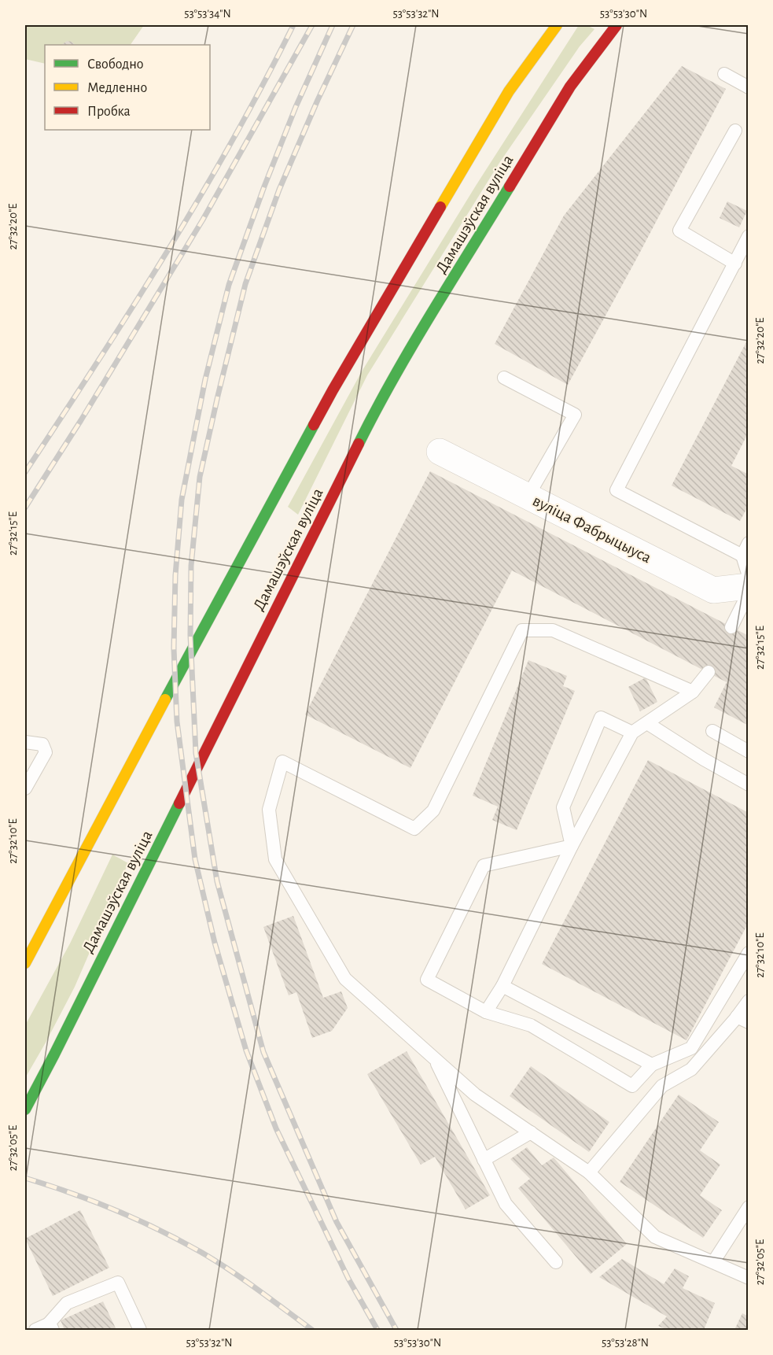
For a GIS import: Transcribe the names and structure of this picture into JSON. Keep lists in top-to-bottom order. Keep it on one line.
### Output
{"streets":{"main road":["Дамашэўская вуліца"],"street":["вуліца Фабрыцыуса"]},"legend":["Свободно","Медленно","Пробка"],"coordinates":["53°53'34\"N","53°53'32\"N","53°53'30\"N","27°32'20\"E","27°32'15\"E","27°32'10\"E","27°32'05\"E","53°53'28\"N"]}
